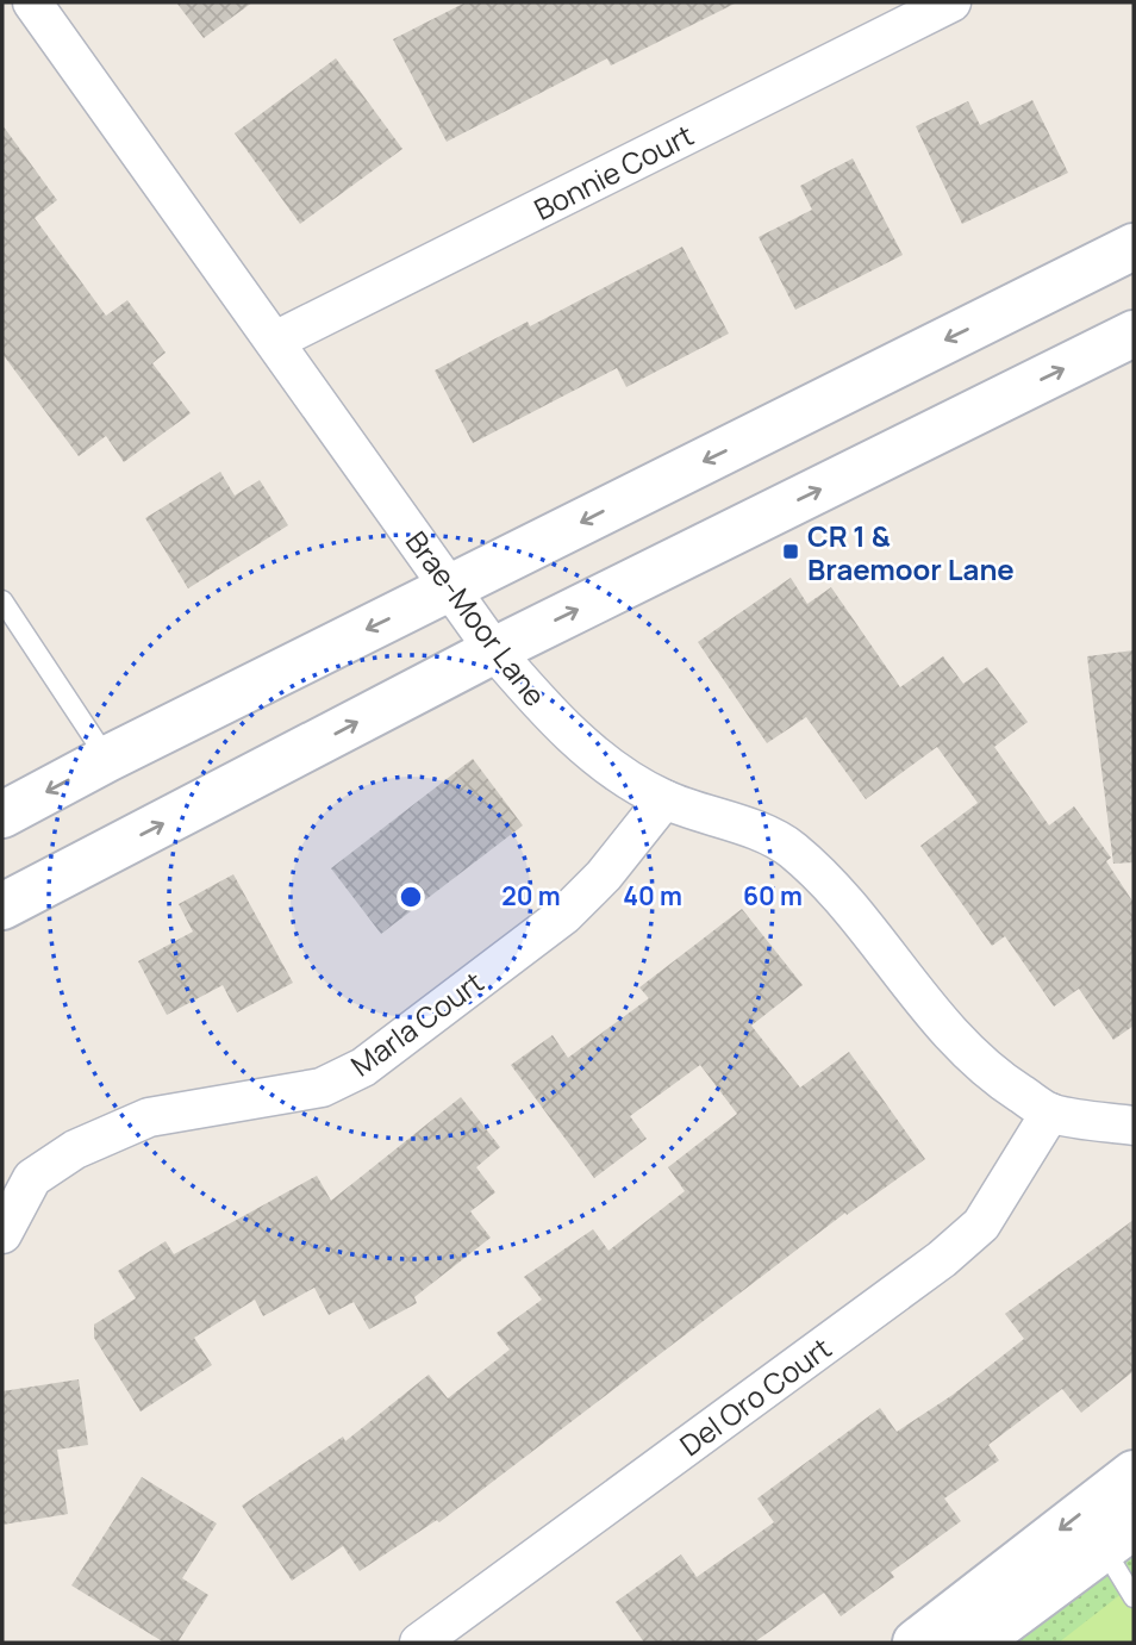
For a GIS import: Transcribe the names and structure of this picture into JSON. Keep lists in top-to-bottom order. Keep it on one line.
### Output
{"streets":{"street":["Bonnie Court","Brae-Moor Lane","Marla Court","Del Oro Court"]},"crossings":[["Bonnie Court","Brae-Moor Lane"],["Brae-Moor Lane","Marla Court"],["Brae-Moor Lane","Del Oro Court"]],"places":{"transit":["CR 1 & Braemoor Lane"]},"rings":["20 m","40 m","60 m"]}
